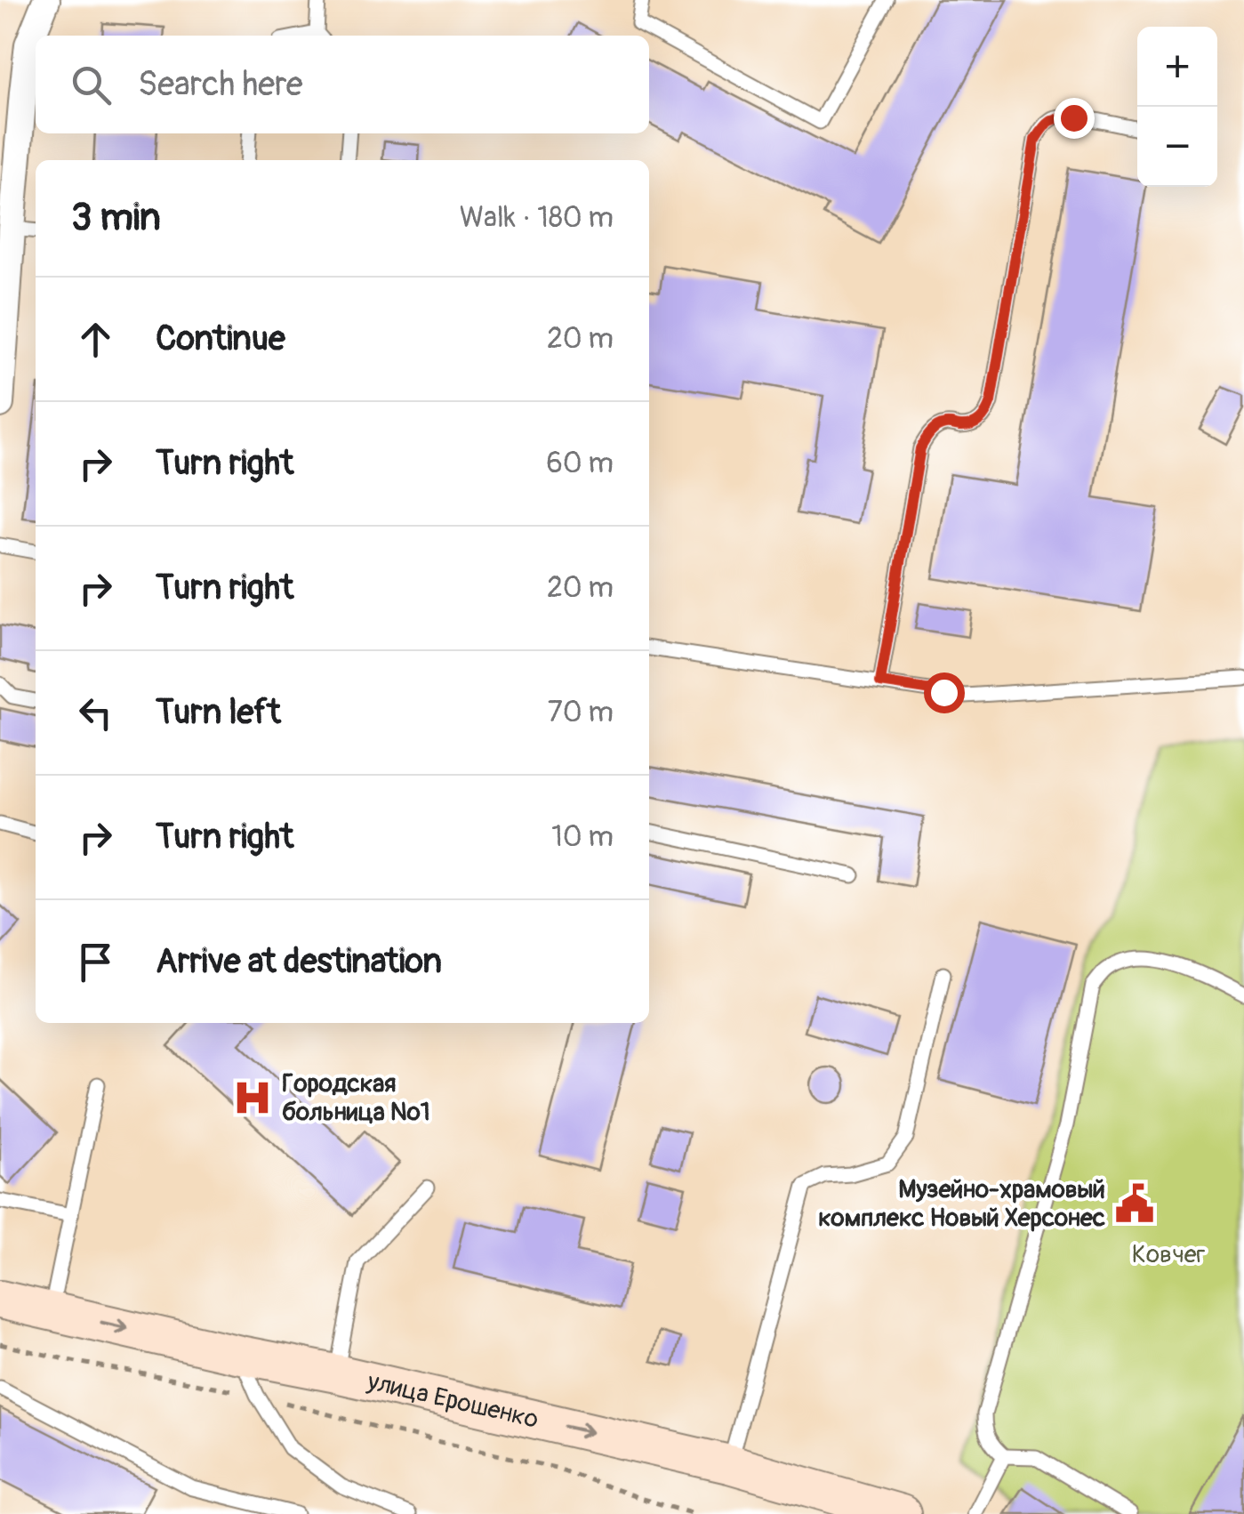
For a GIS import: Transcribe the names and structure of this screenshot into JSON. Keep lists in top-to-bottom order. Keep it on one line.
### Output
{"streets":{"main road":["улица Ерошенко"]},"one_way":["улица Ерошенко"],"parks":["Ковчег"],"places":{"hospital":["Городская больница №1"],"public building":["Музейно-храмовый комплекс Новый Херсонес"]},"page":{"map_buttons":["+","−"],"search":"Search here","heading":["3 min","Walk · 180 m"],"list":[["Continue","20 m"],["Turn right","60 m"],["Turn right","20 m"],["Turn left","70 m"],["Turn right","10 m"],"Arrive at destination"]}}
